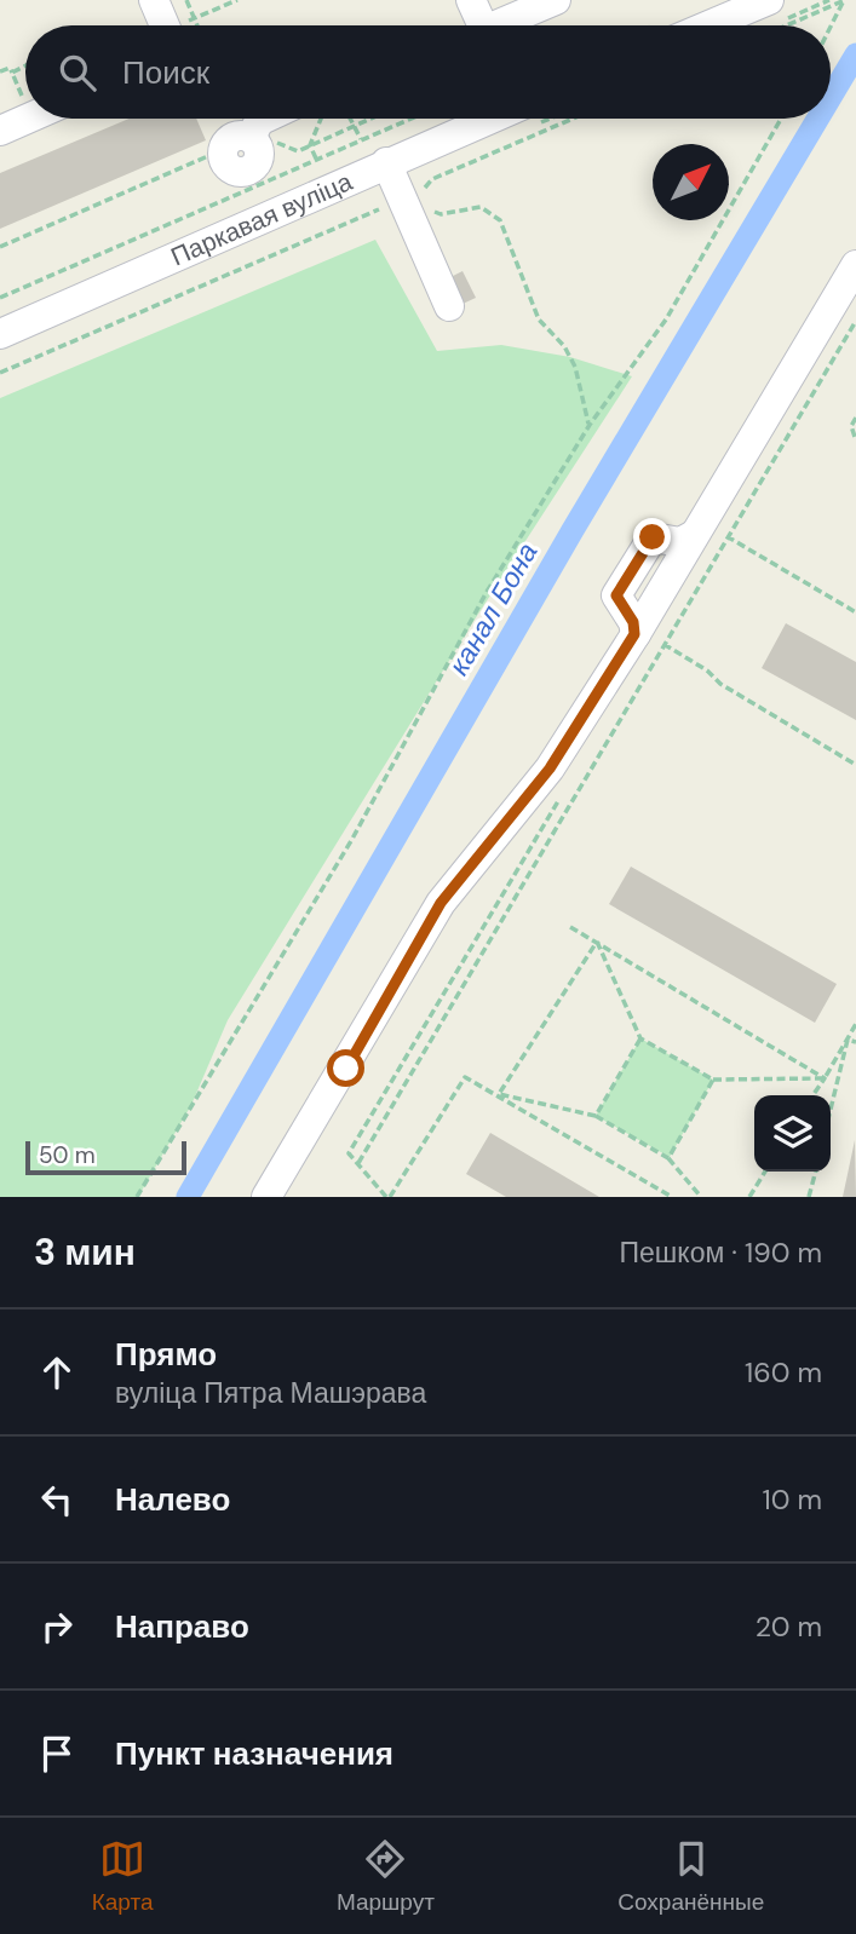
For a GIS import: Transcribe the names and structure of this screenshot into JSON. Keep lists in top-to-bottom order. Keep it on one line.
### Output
{"streets":{"street":["Паркавая вуліца"]},"water":["канал Бона"],"scale_bar":"50 m","north":"top right","page":{"search":"Поиск","scale":"50 m","heading":["3 мин","Пешком · 190 m"],"list":[["Прямо","вуліца Пятра Машэрава","160 m"],["Налево","10 m"],["Направо","20 m"],"Пункт назначения"],"nav":["Карта","Маршрут","Сохранённые"]}}
